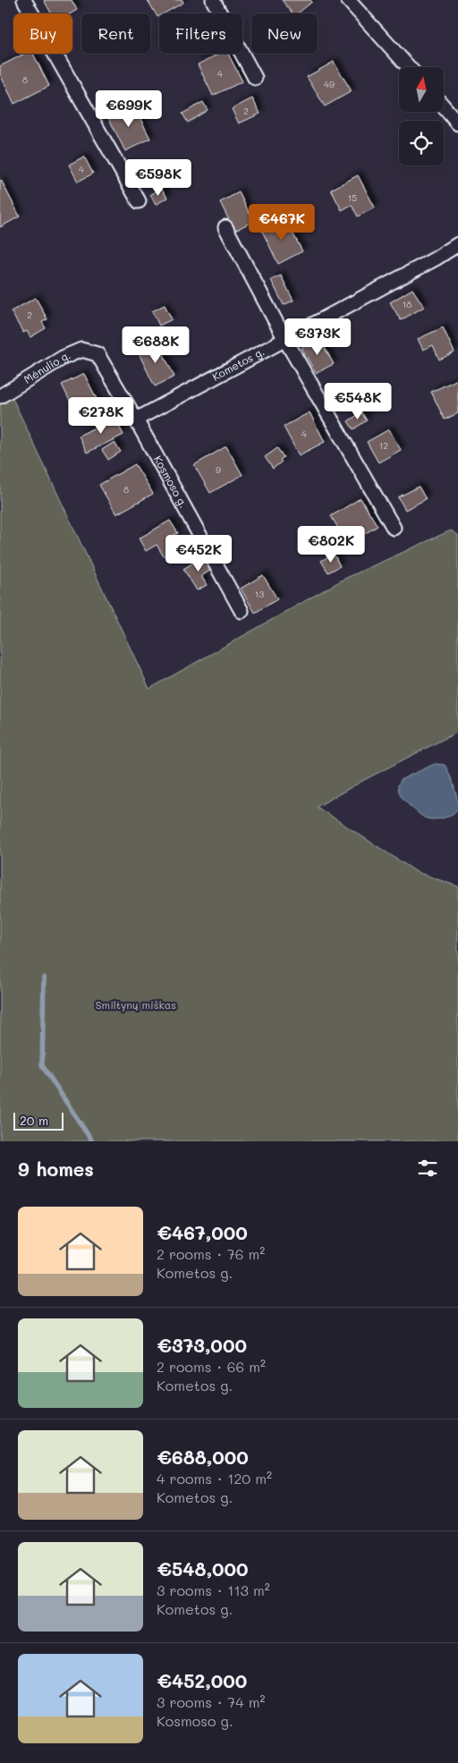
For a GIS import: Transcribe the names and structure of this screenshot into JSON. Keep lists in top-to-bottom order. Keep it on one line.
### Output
{"streets":{"street":["Kometos g.","Mėnulio g.","Kosmoso g."]},"crossings":[["Kometos g.","Kosmoso g."],["Mėnulio g.","Kosmoso g."]],"parks":["Smiltynų miškas"],"house_numbers":["4","8","49","2","4","15","18","2","4","12","9","8","13"],"scale_bar":"20 m","north":"top","page":{"chip":["Buy","Rent","Filters","New"],"price":["€699K","€598K","€467K","€373K","€688K","€548K","€278K","€802K","€452K"],"scale":"20 m","heading":"9 homes","list":[{"name":"€467,000","note":"2 rooms · 76 m² · Kometos g."},{"name":"€373,000","note":"2 rooms · 66 m² · Kometos g."},{"name":"€688,000","note":"4 rooms · 120 m² · Kometos g."},{"name":"€548,000","note":"3 rooms · 113 m² · Kometos g."},{"name":"€452,000","note":"3 rooms · 74 m² · Kosmoso g."}]}}
